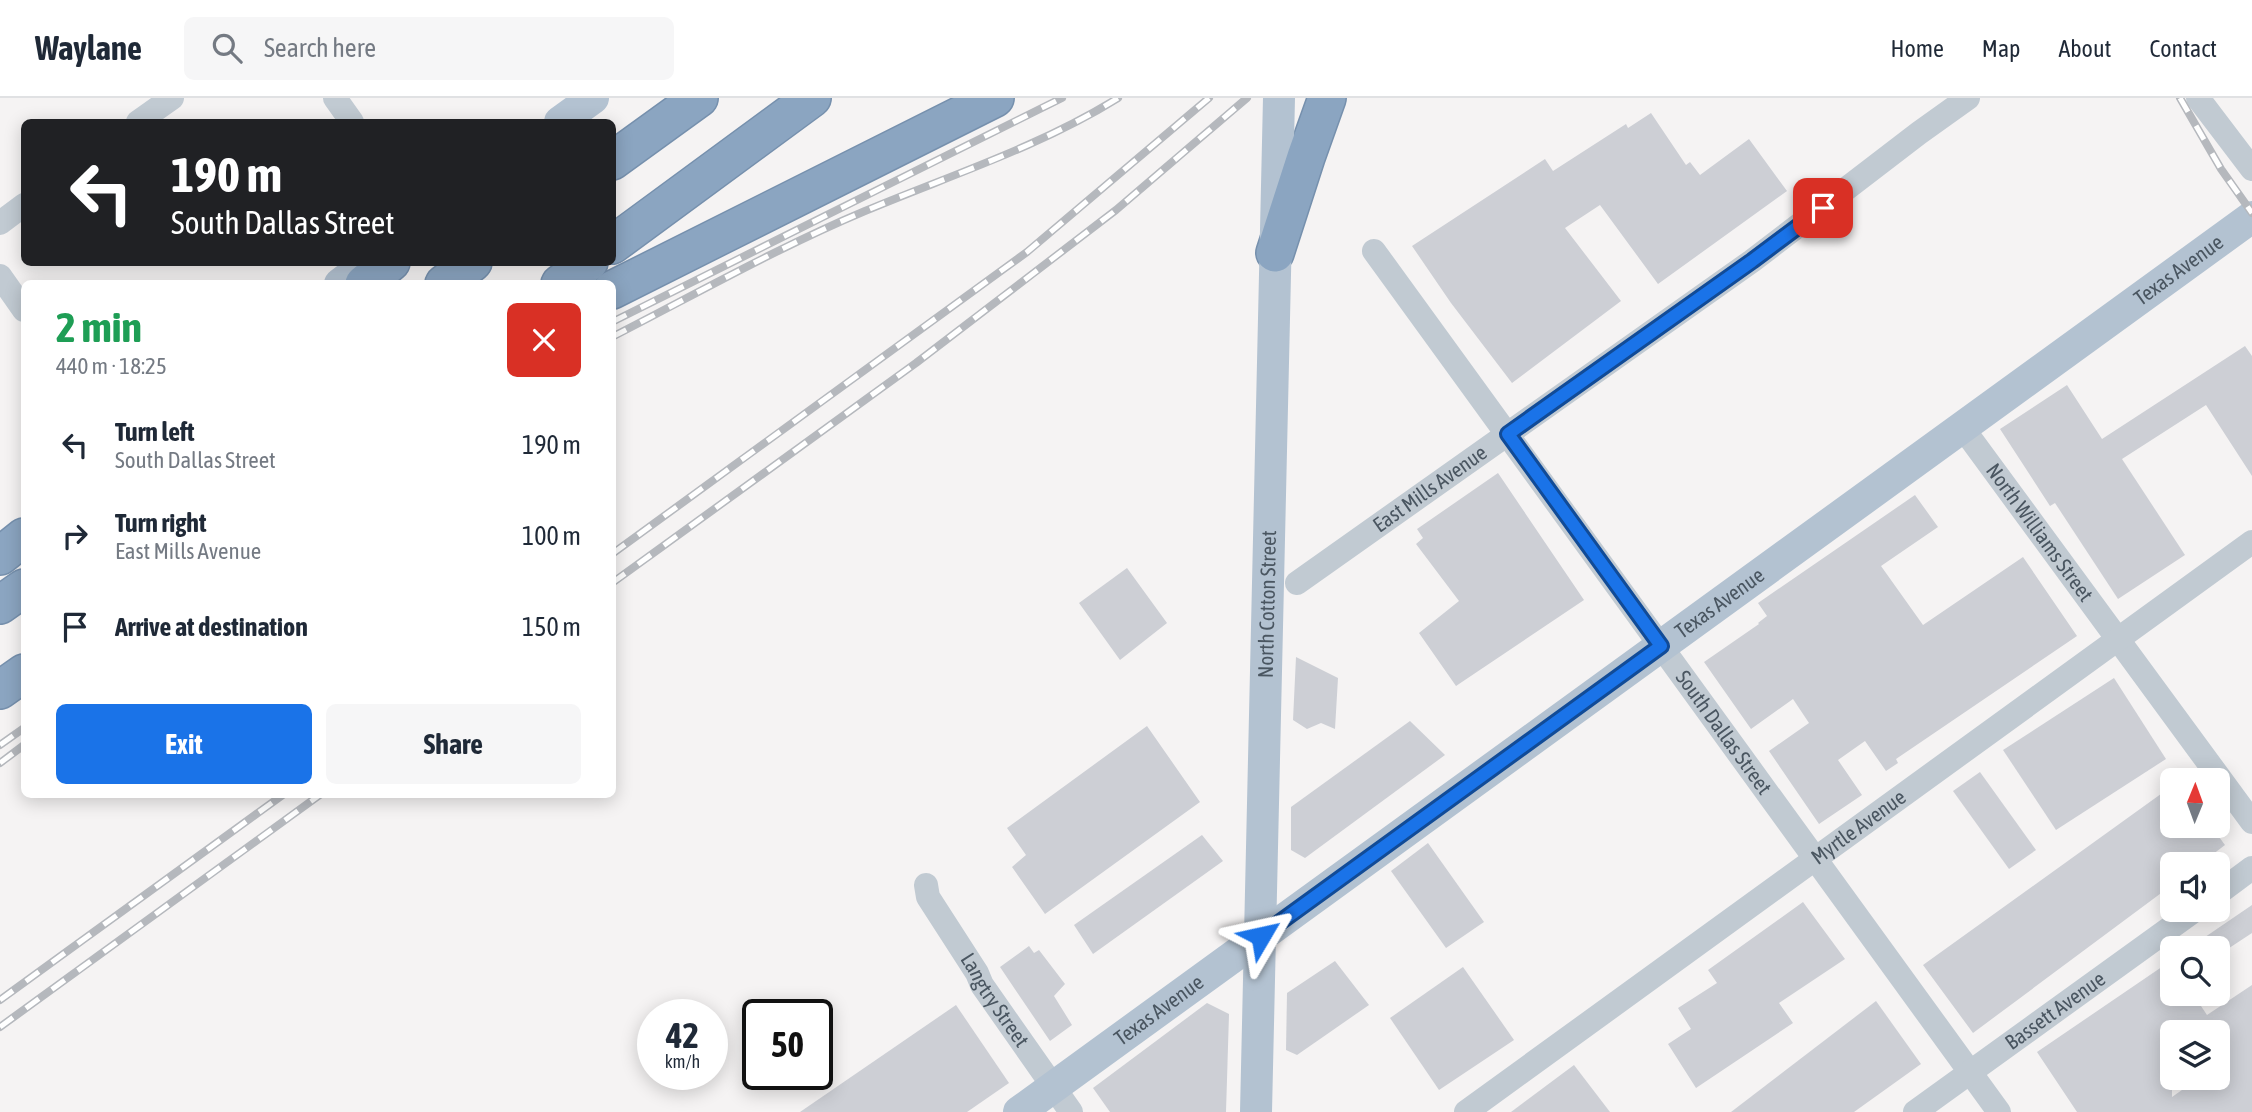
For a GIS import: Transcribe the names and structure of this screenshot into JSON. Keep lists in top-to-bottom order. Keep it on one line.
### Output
{"streets":{"main road":["Texas Avenue","North Cotton Street"],"street":["East Mills Avenue","North Williams Street","South Dallas Street","Myrtle Avenue","Langtry Street","Bassett Avenue"]},"crossings":[["Texas Avenue","North Williams Street"],["Texas Avenue","North Cotton Street"],["Texas Avenue","South Dallas Street"],["Texas Avenue","Langtry Street"],["East Mills Avenue","South Dallas Street"],["North Williams Street","Myrtle Avenue"],["South Dallas Street","Myrtle Avenue"],["South Dallas Street","Bassett Avenue"]],"north":"top","page":{"header":"Waylane","search":"Search here","nav":["Home","Map","About","Contact"],"turn":["190 m","South Dallas Street"],"heading":["2 min","440 m · 18:25"],"list":[{"name":"Turn left","note":"South Dallas Street","value":"190 m"},{"name":"Turn right","note":"East Mills Avenue","value":"100 m"},{"name":"Arrive at destination","value":"150 m"}],"buttons":["Exit","Share"],"speed":"42 km/h","limit":"50"}}
